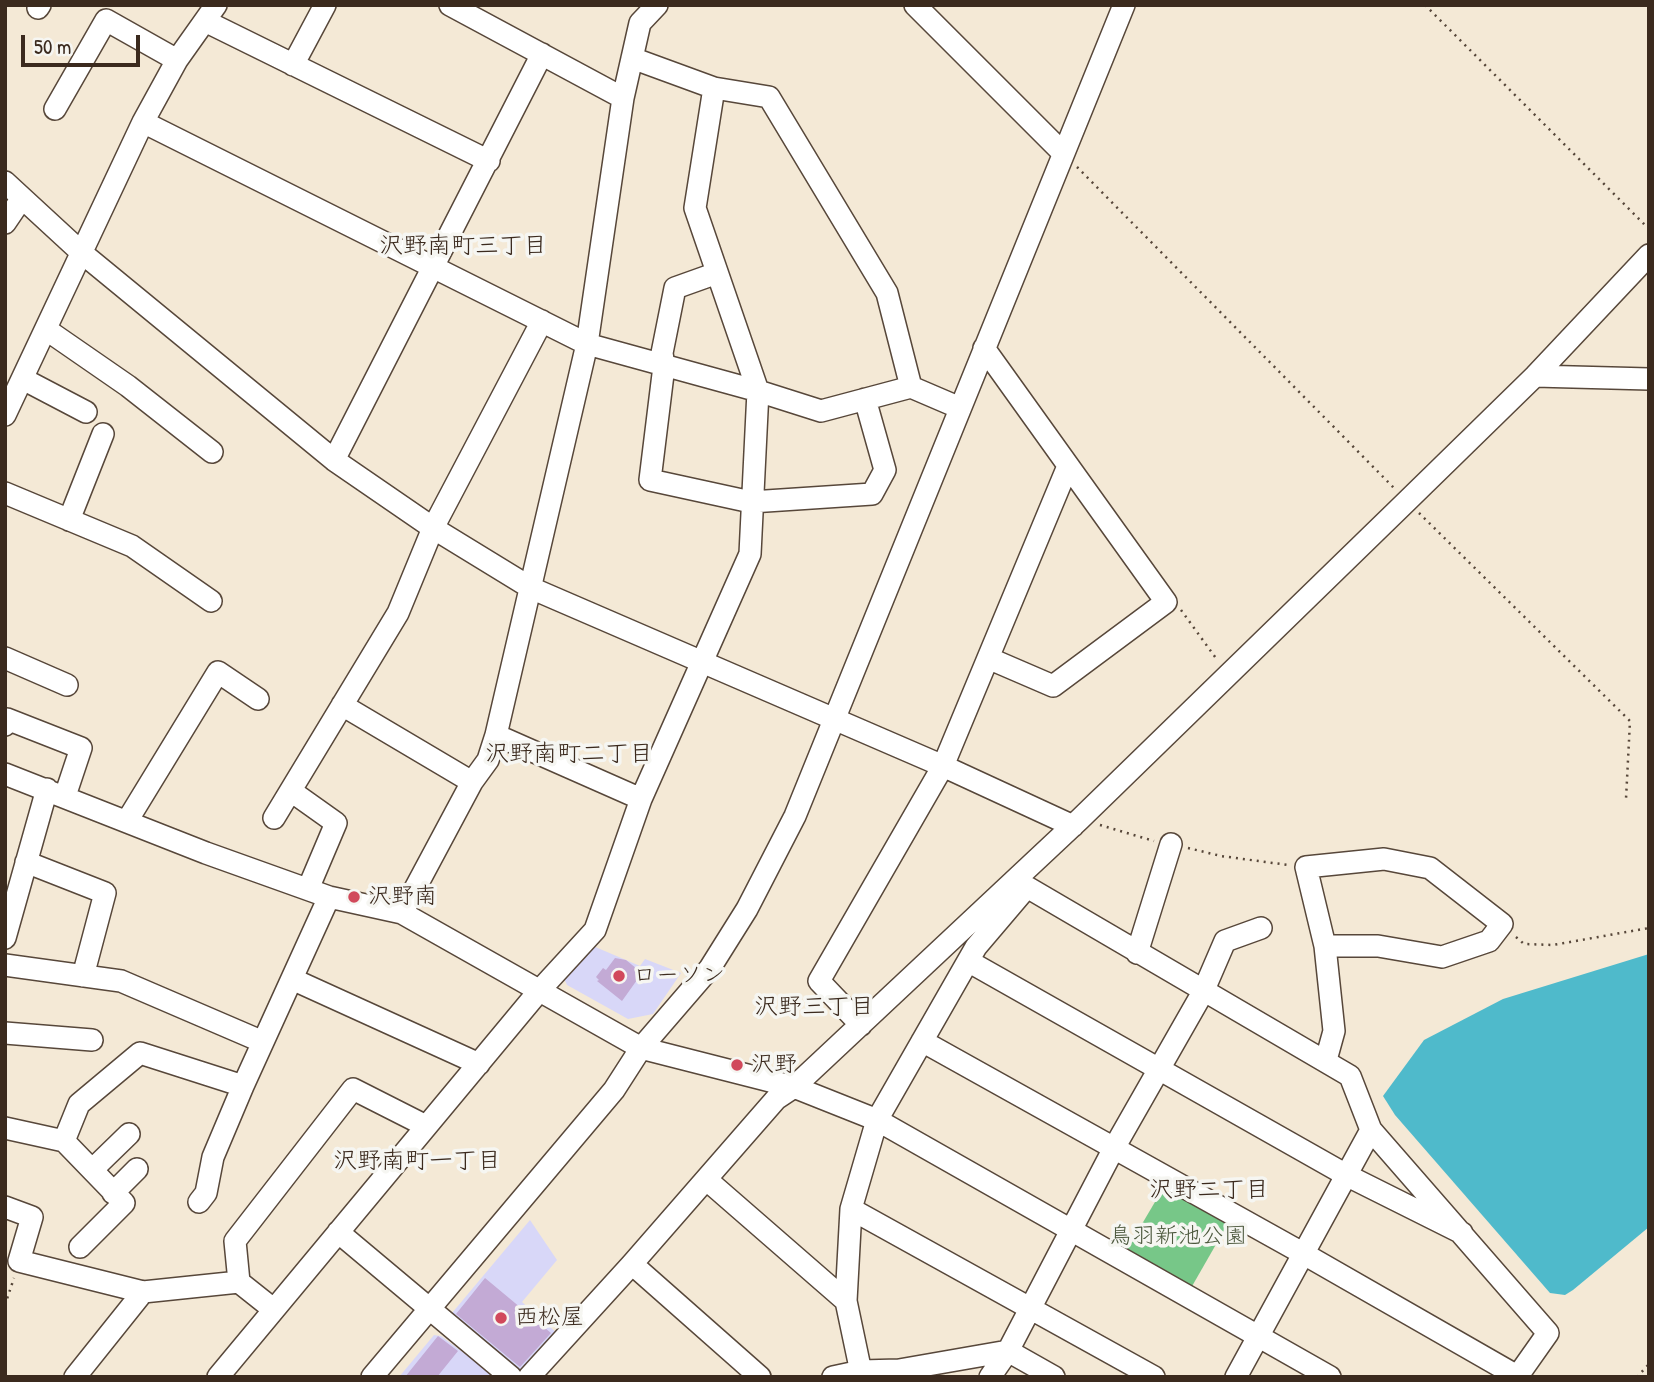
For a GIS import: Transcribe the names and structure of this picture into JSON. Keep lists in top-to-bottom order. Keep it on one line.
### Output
{"districts":["沢野南町三丁目","沢野南町二丁目","沢野三丁目","沢野南町一丁目","沢野二丁目"],"parks":["鳥羽新池公園"],"places":["沢野南","ローソン","沢野","西松屋"],"scale_bar":"50 m"}
